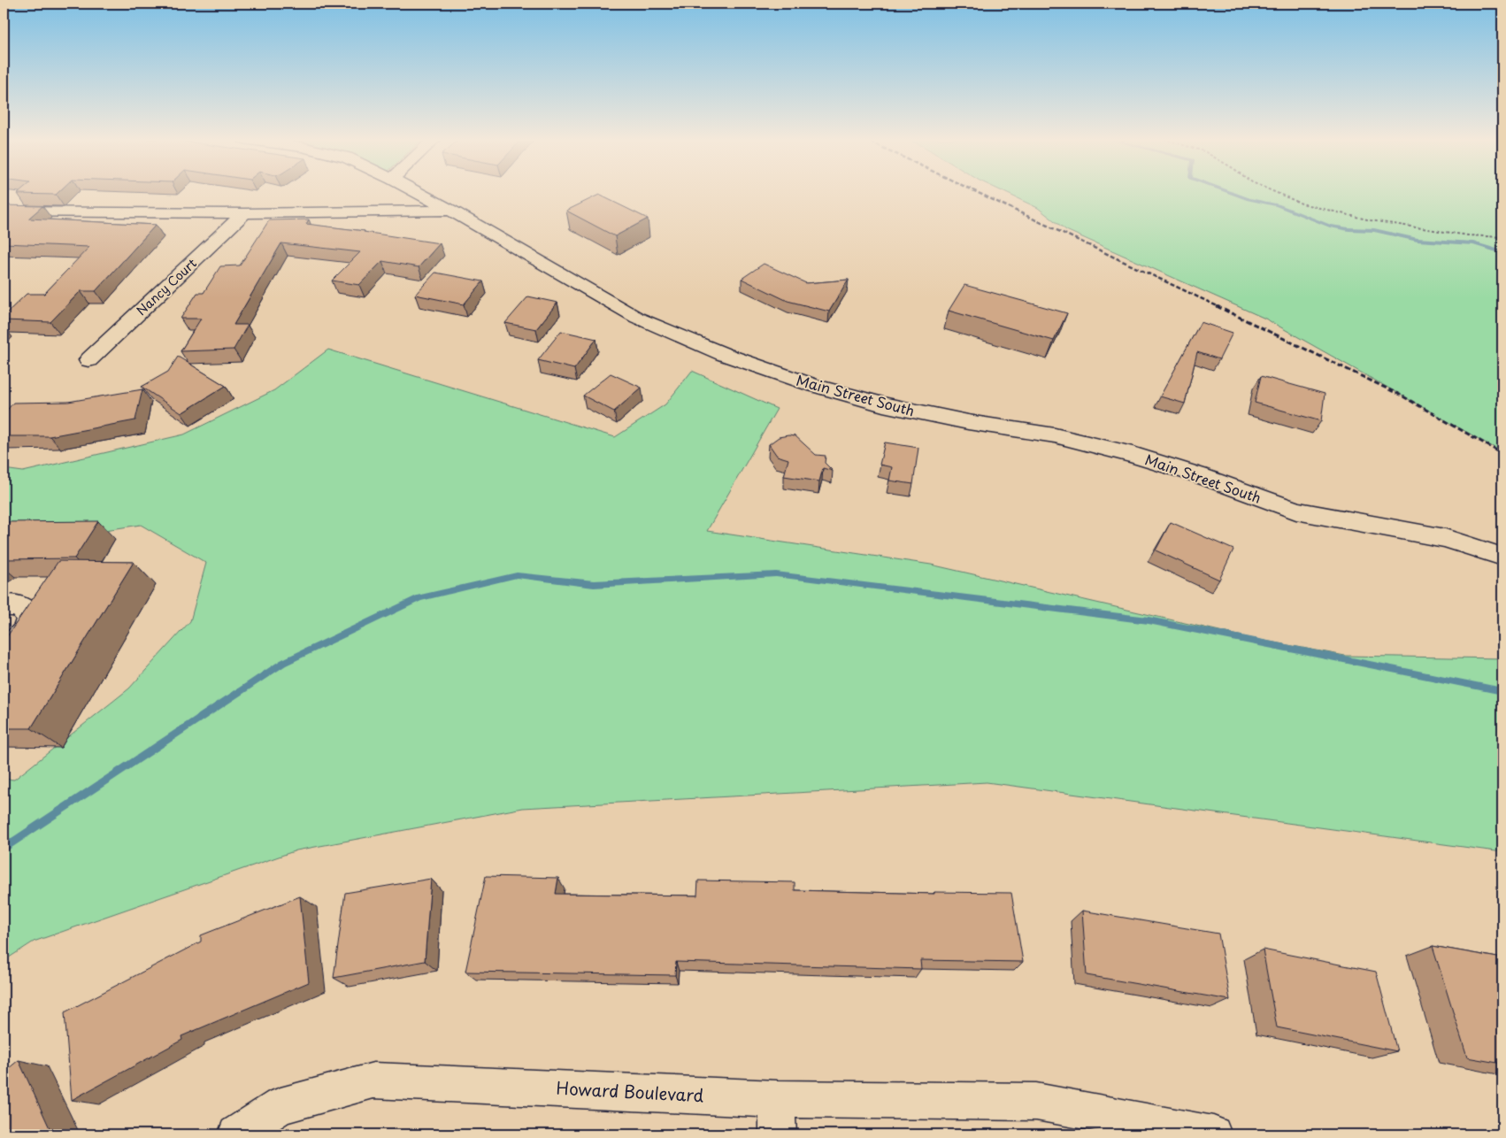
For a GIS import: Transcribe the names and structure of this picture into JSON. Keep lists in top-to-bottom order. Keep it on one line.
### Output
{"streets":{"street":["Nancy Court","Main Street South","Howard Boulevard"]}}
